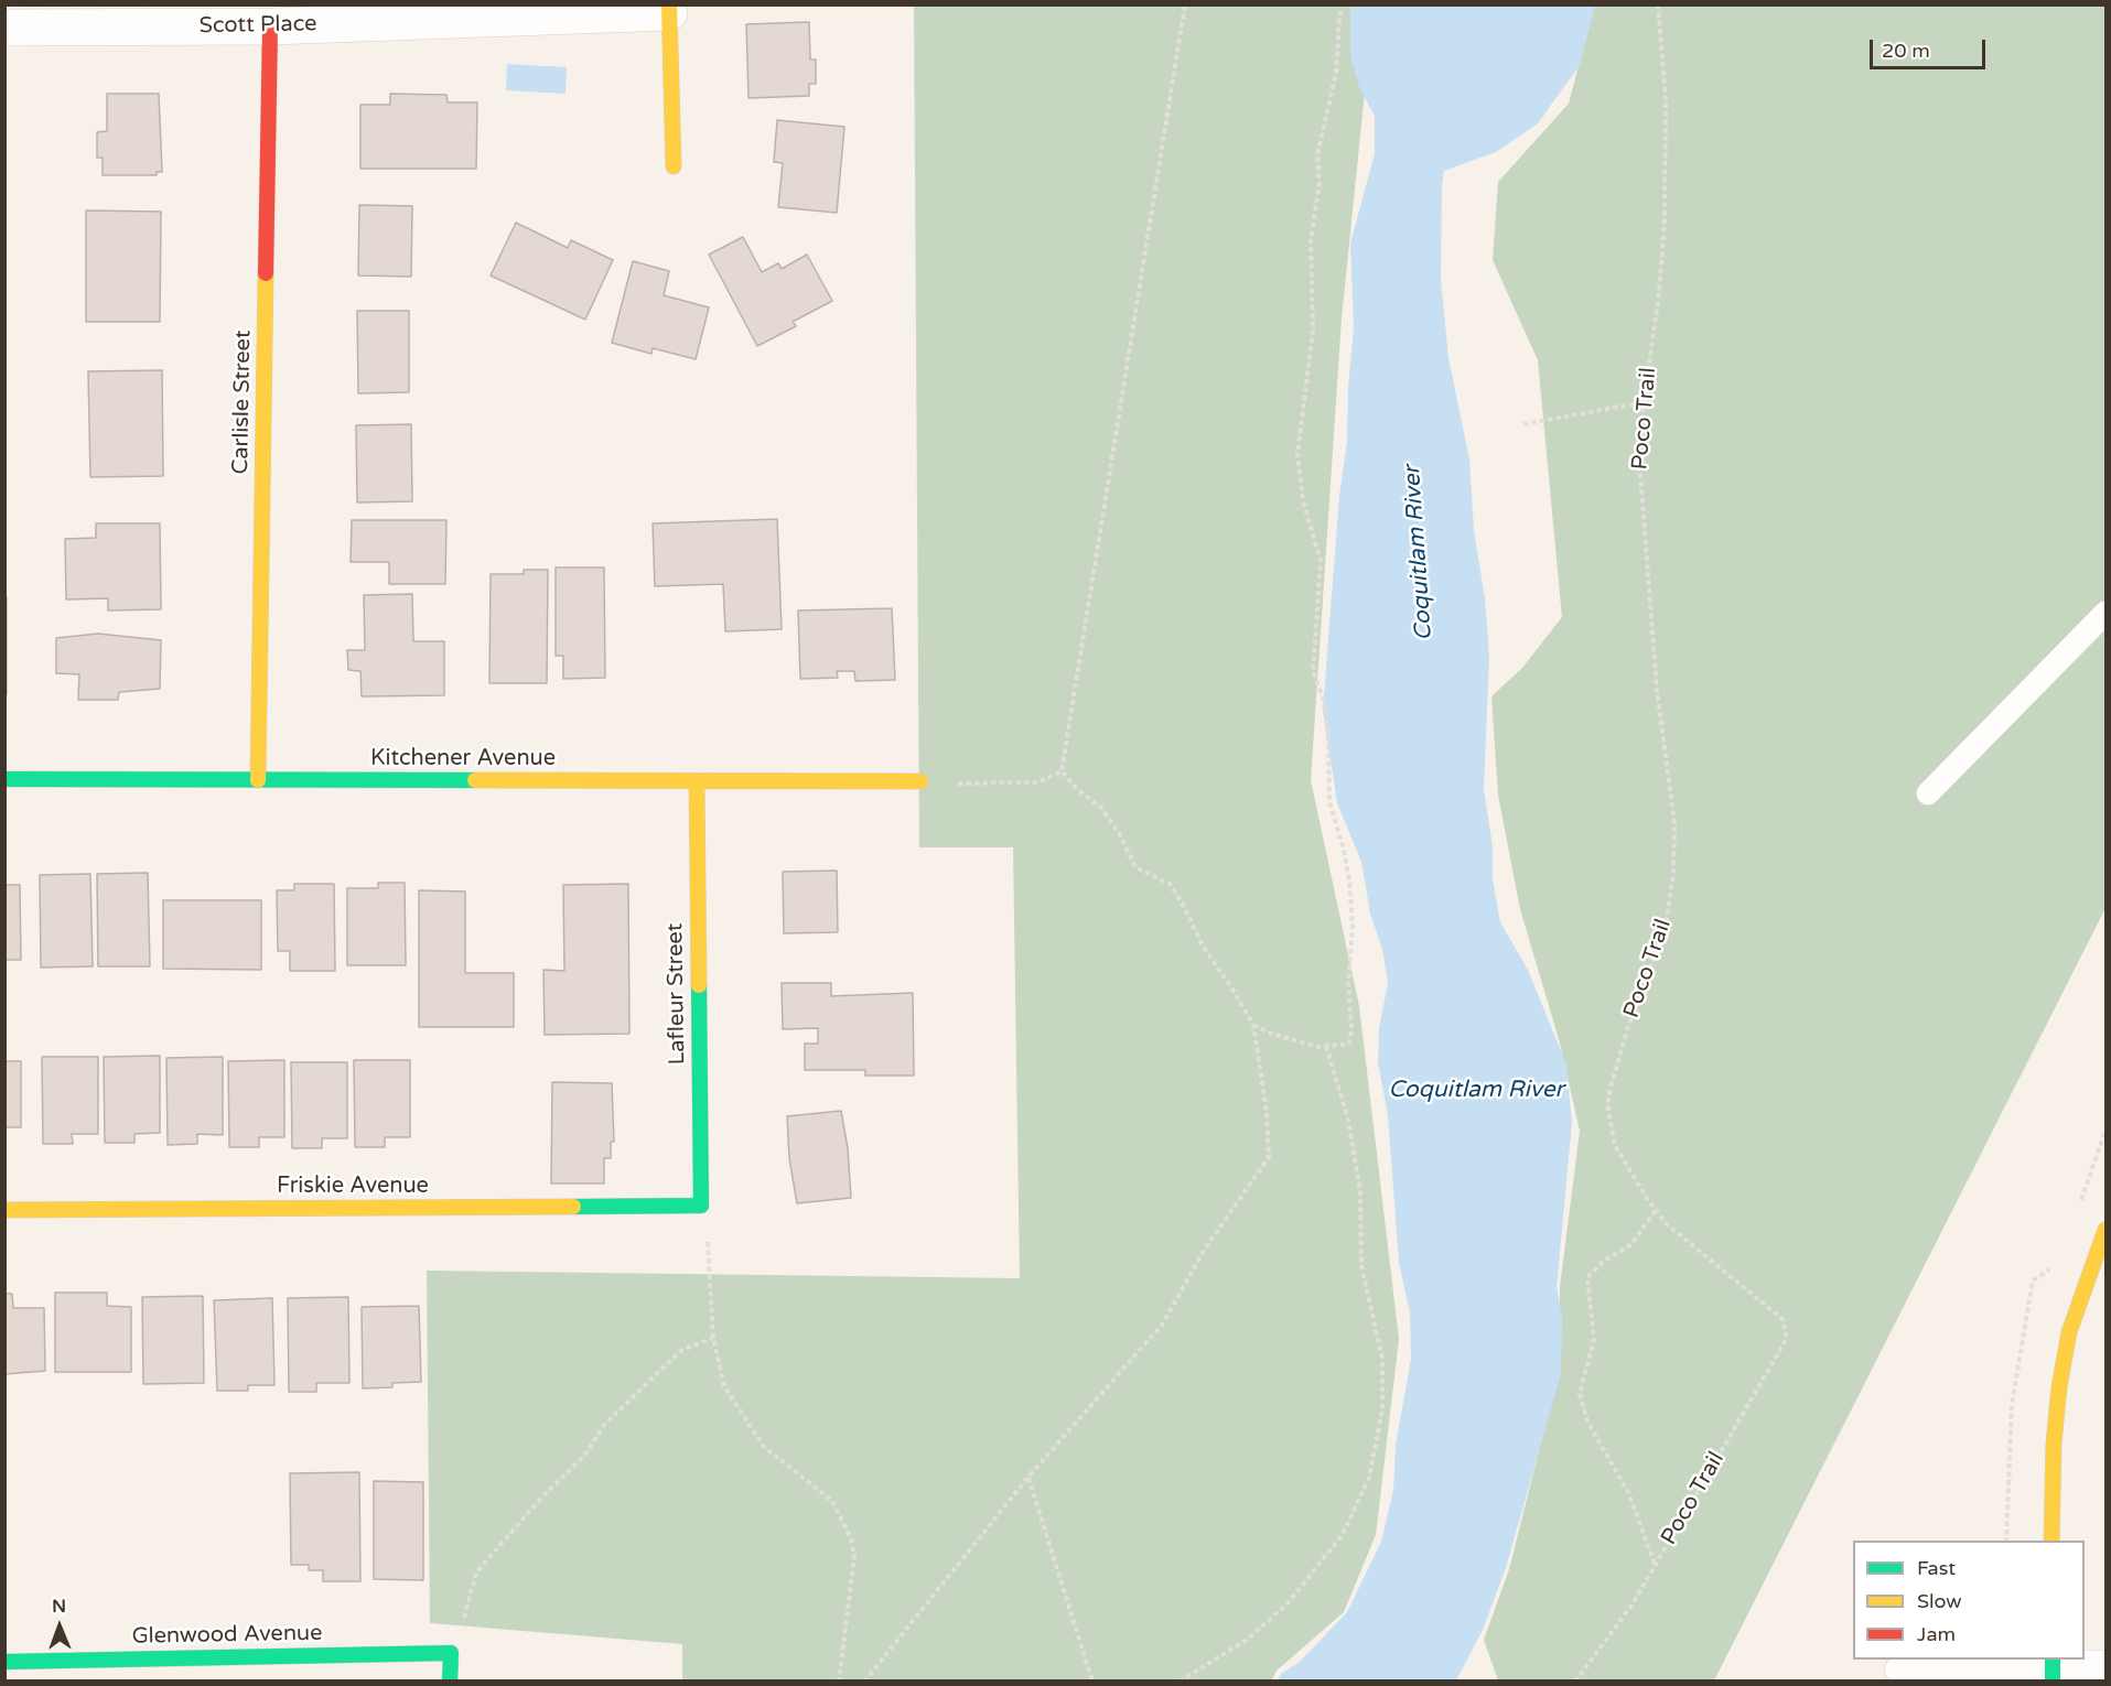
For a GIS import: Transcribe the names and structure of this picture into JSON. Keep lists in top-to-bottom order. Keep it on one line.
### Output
{"streets":{"street":["Scott Place","Carlisle Street","Kitchener Avenue","Lafleur Street","Friskie Avenue","Glenwood Avenue"],"path":["Poco Trail"]},"crossings":[["Scott Place","Carlisle Street"],["Carlisle Street","Kitchener Avenue"],["Kitchener Avenue","Lafleur Street"],["Lafleur Street","Friskie Avenue"]],"water":["Coquitlam River"],"legend":["Fast","Slow","Jam"],"scale_bar":"20 m","north":"top"}
